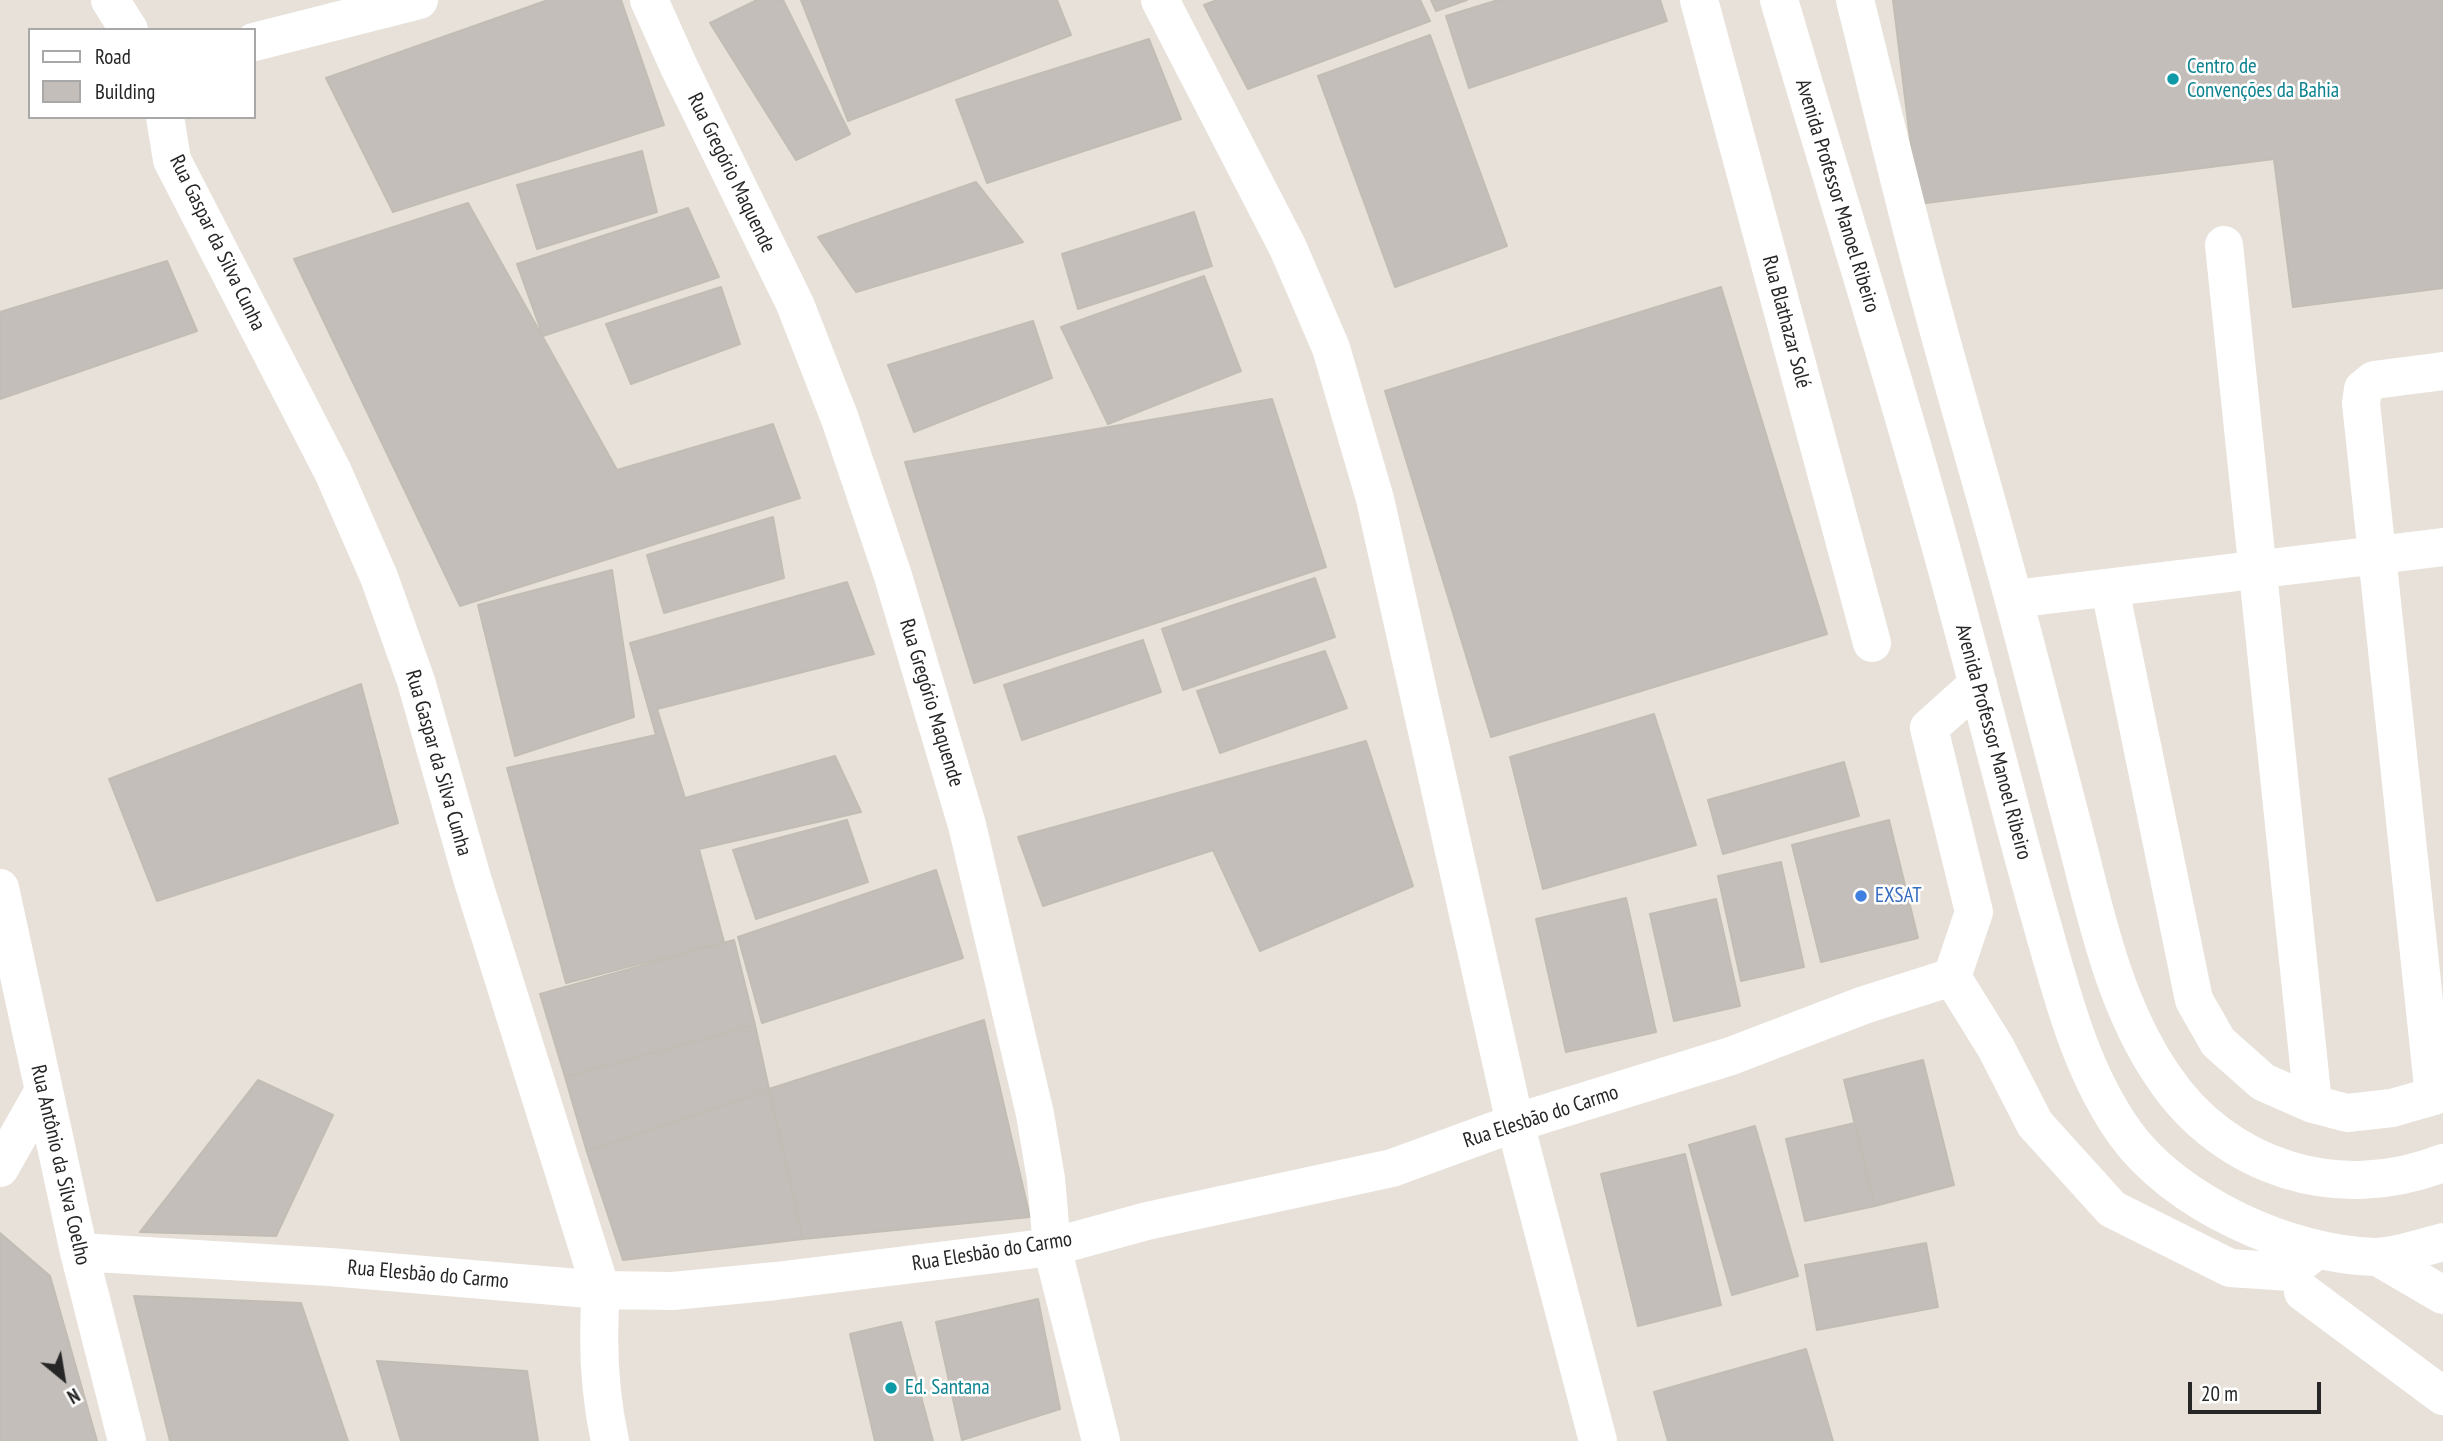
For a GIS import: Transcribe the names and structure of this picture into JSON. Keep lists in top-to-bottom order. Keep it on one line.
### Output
{"streets":{"street":["Rua Gregório Maquende","Avenida Professor Manoel Ribeiro","Rua Gaspar da Silva Cunha","Rua Blathazar Solé","Rua Elesbão do Carmo","Rua Antônio da Silva Coelho"]},"crossings":[["Rua Gregório Maquende","Rua Elesbão do Carmo"],["Rua Gaspar da Silva Cunha","Rua Elesbão do Carmo"],["Rua Elesbão do Carmo","Rua Antônio da Silva Coelho"]],"places":["Centro de Convenções da Bahia","EXSAT","Ed. Santana"],"legend":["Road","Building"],"scale_bar":"20 m","north":"bottom right"}
